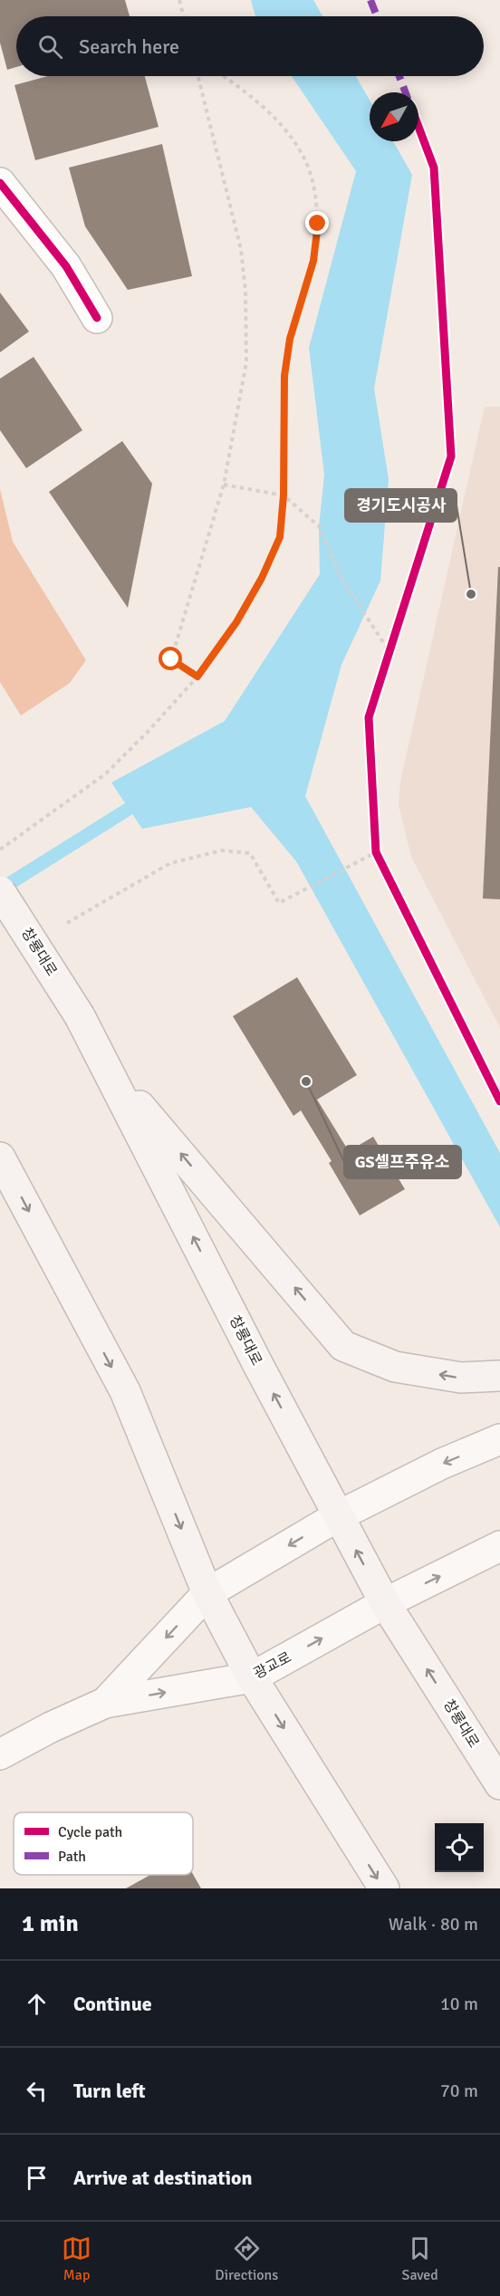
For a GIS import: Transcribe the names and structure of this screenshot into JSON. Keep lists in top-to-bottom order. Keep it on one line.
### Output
{"streets":{"main road":["창룡대로","광교로"]},"crossings":[["창룡대로","광교로"]],"places":["경기도시공사","GS셀프주유소"],"legend":["Cycle path","Path"],"north":"bottom left","page":{"search":"Search here","heading":["1 min","Walk · 80 m"],"list":[["Continue","10 m"],["Turn left","70 m"],"Arrive at destination"],"nav":["Map","Directions","Saved"]}}
